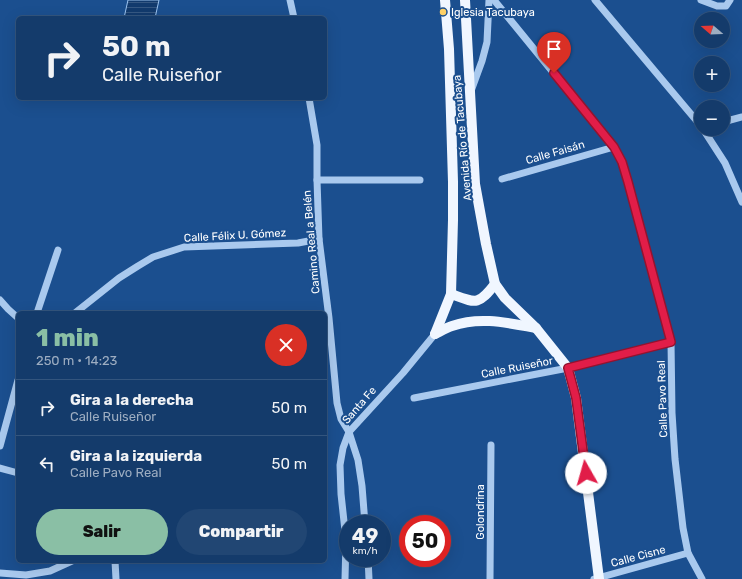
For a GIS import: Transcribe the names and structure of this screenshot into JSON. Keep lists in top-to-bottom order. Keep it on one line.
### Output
{"streets":{"main road":["Avenida Río de Tacubaya"],"street":["Calle Faisán","Calle Félix U. Gómez","Camino Real a Belén","Calle Ruiseñor","Calle Pavo Real","Santa Fe","Golondrina","Calle Cisne"]},"crossings":[["Avenida Río de Tacubaya","Calle Ruiseñor"],["Avenida Río de Tacubaya","Santa Fe"],["Avenida Río de Tacubaya","Calle Cisne"],["Calle Faisán","Calle Pavo Real"],["Calle Félix U. Gómez","Camino Real a Belén"],["Camino Real a Belén","Santa Fe"],["Calle Ruiseñor","Calle Pavo Real"],["Calle Pavo Real","Calle Cisne"]],"places":["Iglesia Tacubaya"],"north":"left","page":{"map_buttons":["+","−"],"turn":["50 m","Calle Ruiseñor"],"heading":["1 min","250 m · 14:23"],"list":[{"name":"Gira a la derecha","note":"Calle Ruiseñor","value":"50 m"},{"name":"Gira a la izquierda","note":"Calle Pavo Real","value":"50 m"}],"buttons":["Salir","Compartir"],"speed":"49 km/h","limit":"50"}}
